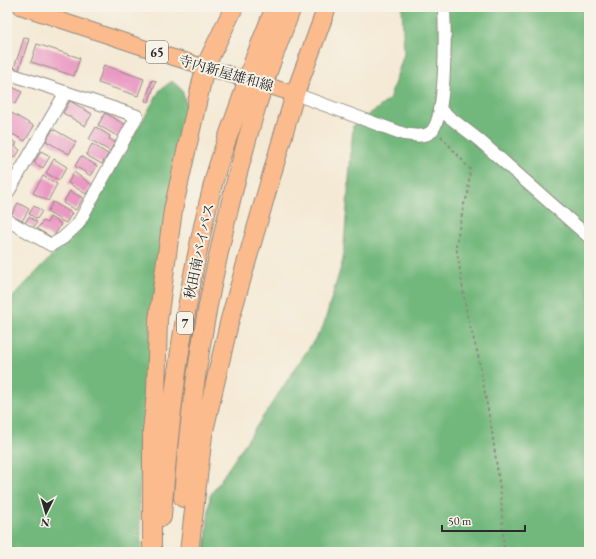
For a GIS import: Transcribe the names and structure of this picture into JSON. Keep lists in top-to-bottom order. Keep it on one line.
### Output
{"streets":{"highway":["秋田南バイパス","7"],"main road":["65","寺内新屋雄和線"]},"scale_bar":"50 m","north":"bottom"}
